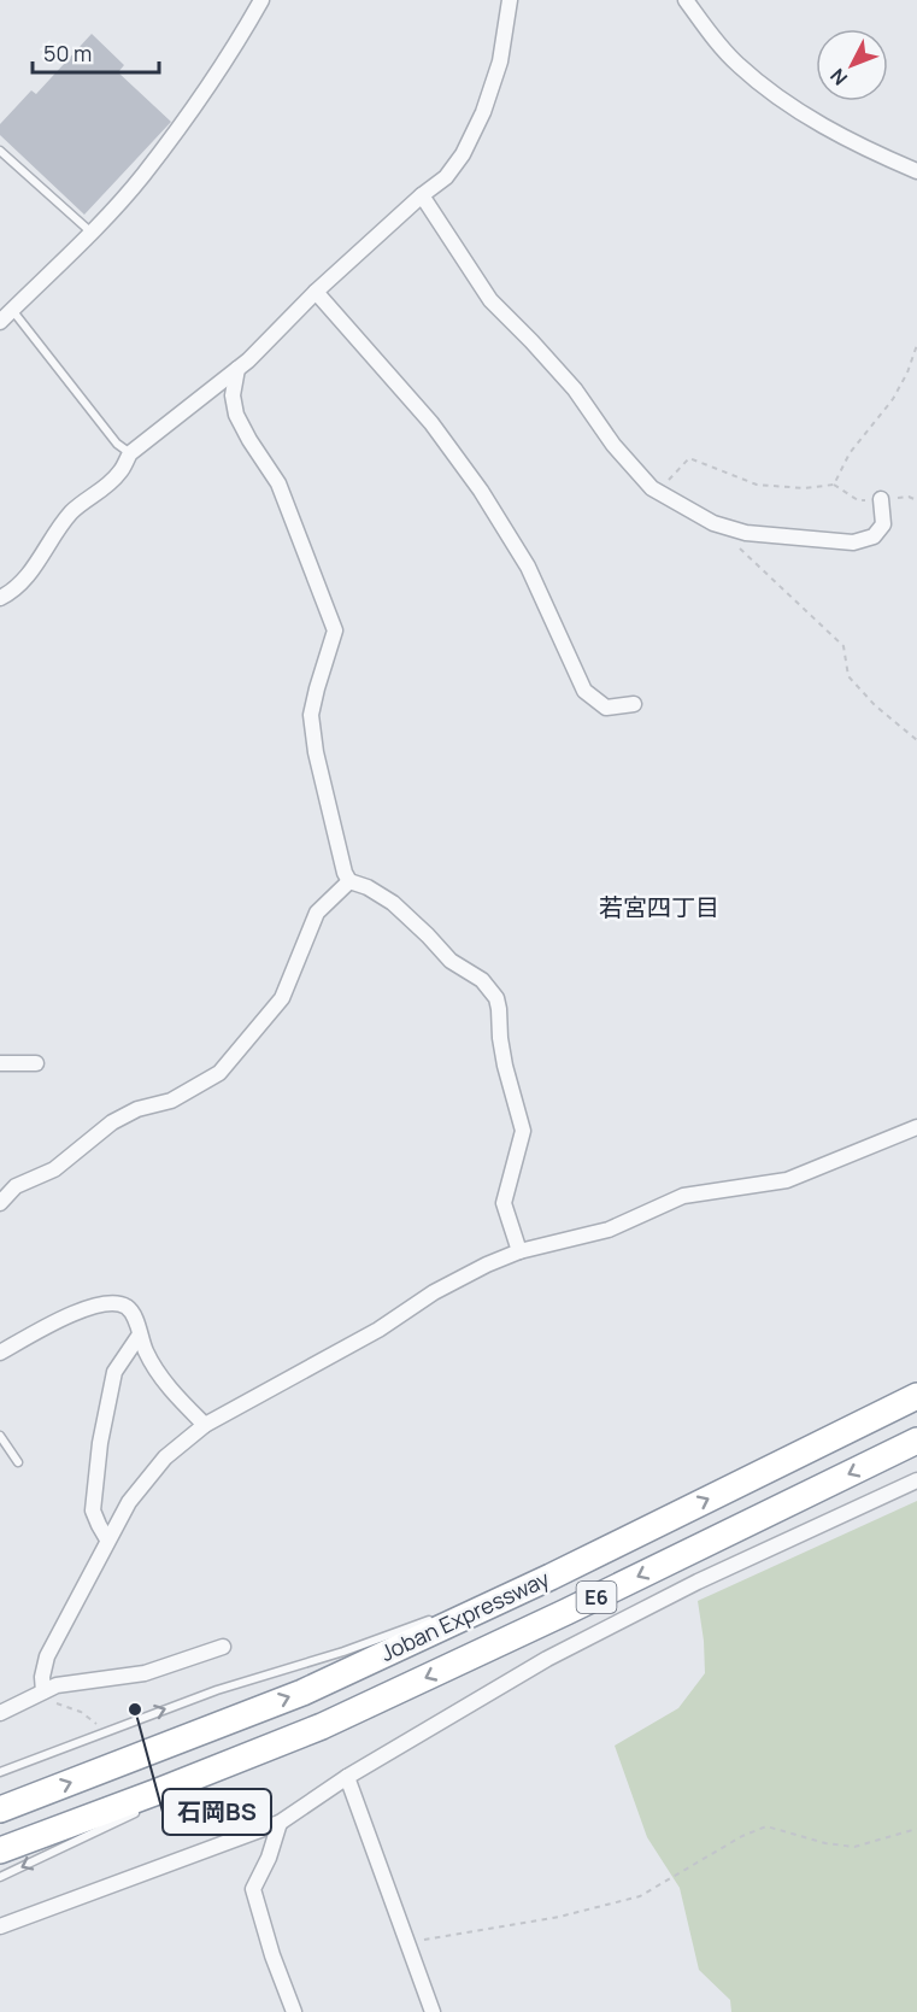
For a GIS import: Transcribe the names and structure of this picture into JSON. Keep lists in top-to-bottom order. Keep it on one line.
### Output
{"streets":{"highway":["E6","Joban Expressway"]},"districts":["若宮四丁目"],"places":["石岡BS"],"scale_bar":"50 m","north":"bottom left"}
